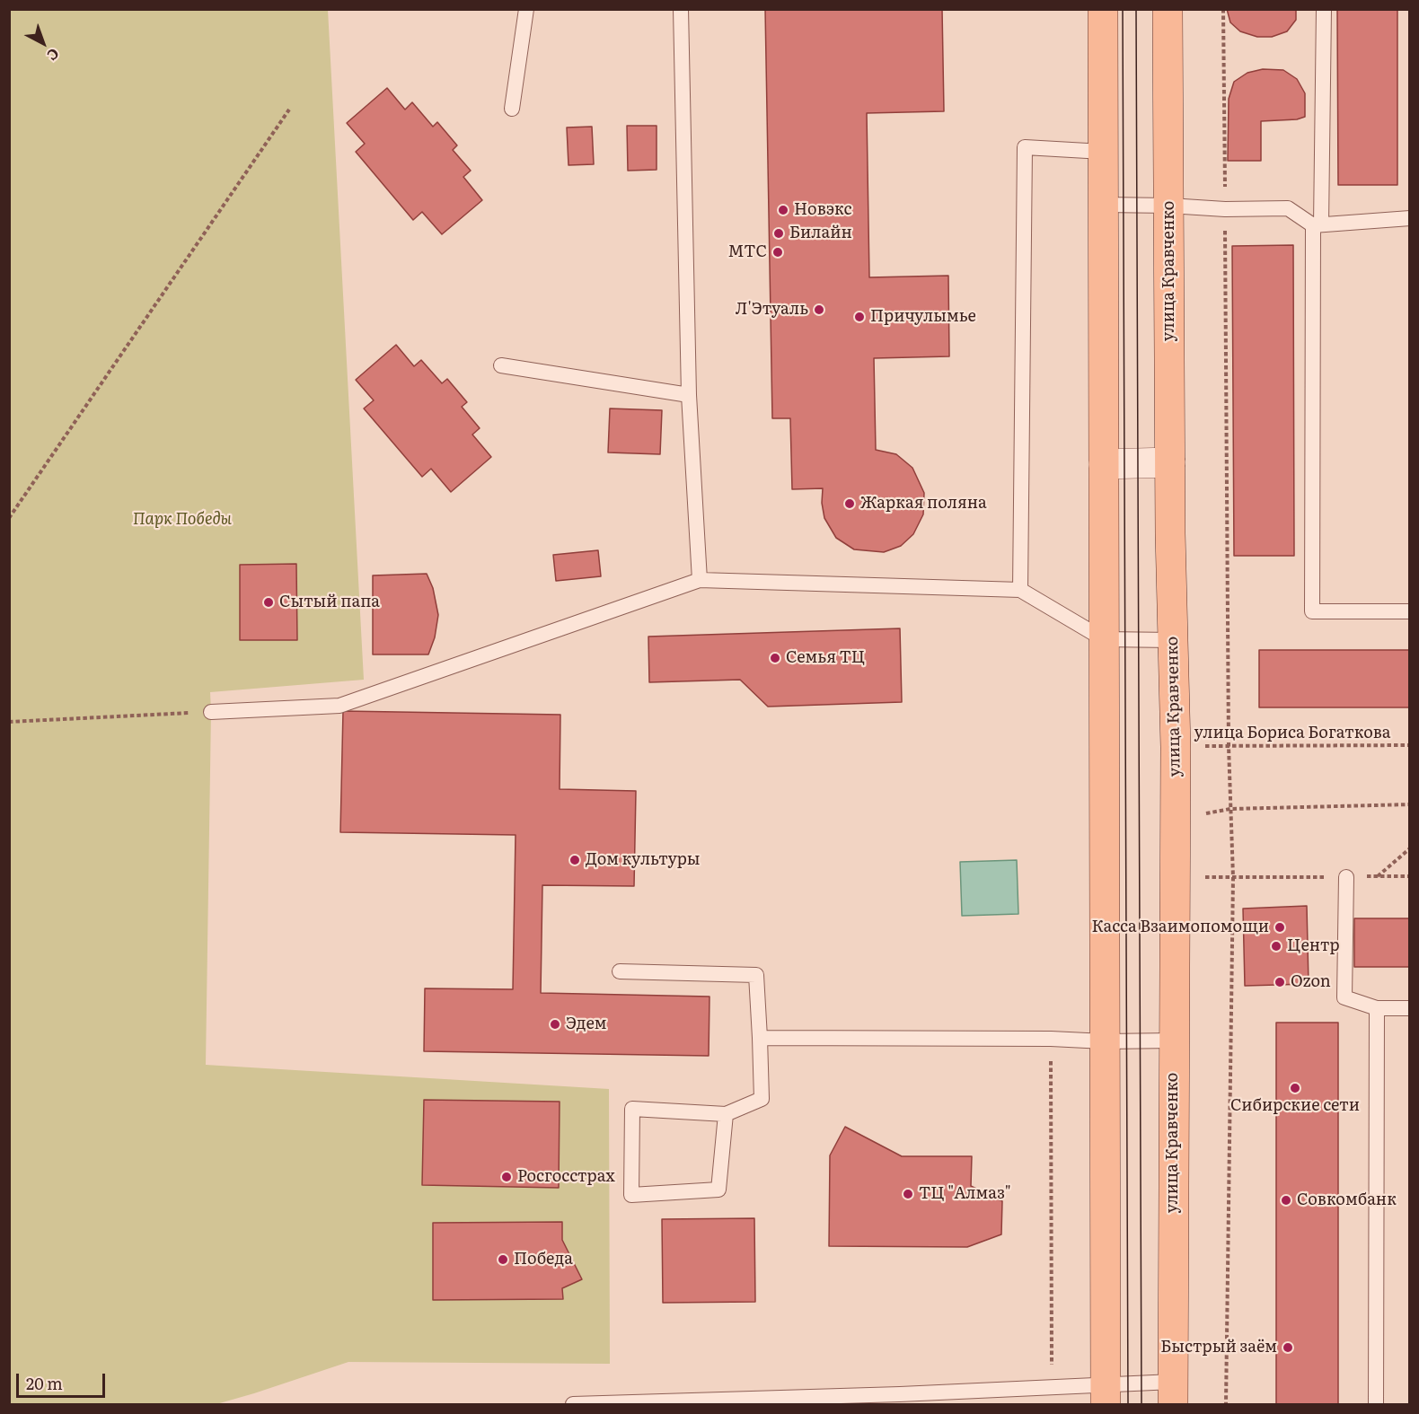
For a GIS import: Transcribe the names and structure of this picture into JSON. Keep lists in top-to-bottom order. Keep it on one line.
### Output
{"streets":{"main road":["улица Кравченко"],"path":["улица Бориса Богаткова"]},"crossings":[["улица Кравченко","улица Бориса Богаткова"]],"parks":["Парк Победы"],"places":["Новэкс","Билайн","МТС","Л'Этуаль","Причулымье","Жаркая поляна","Сытый папа","Семья ТЦ","Дом культуры","Касса Взаимопомощи","Центр","Ozon","Эдем","Сибирские сети","Росгосстрах","ТЦ \"Алмаз\"","Совкомбанк","Победа","Быстрый заём"],"scale_bar":"20 m","north":"bottom right"}
